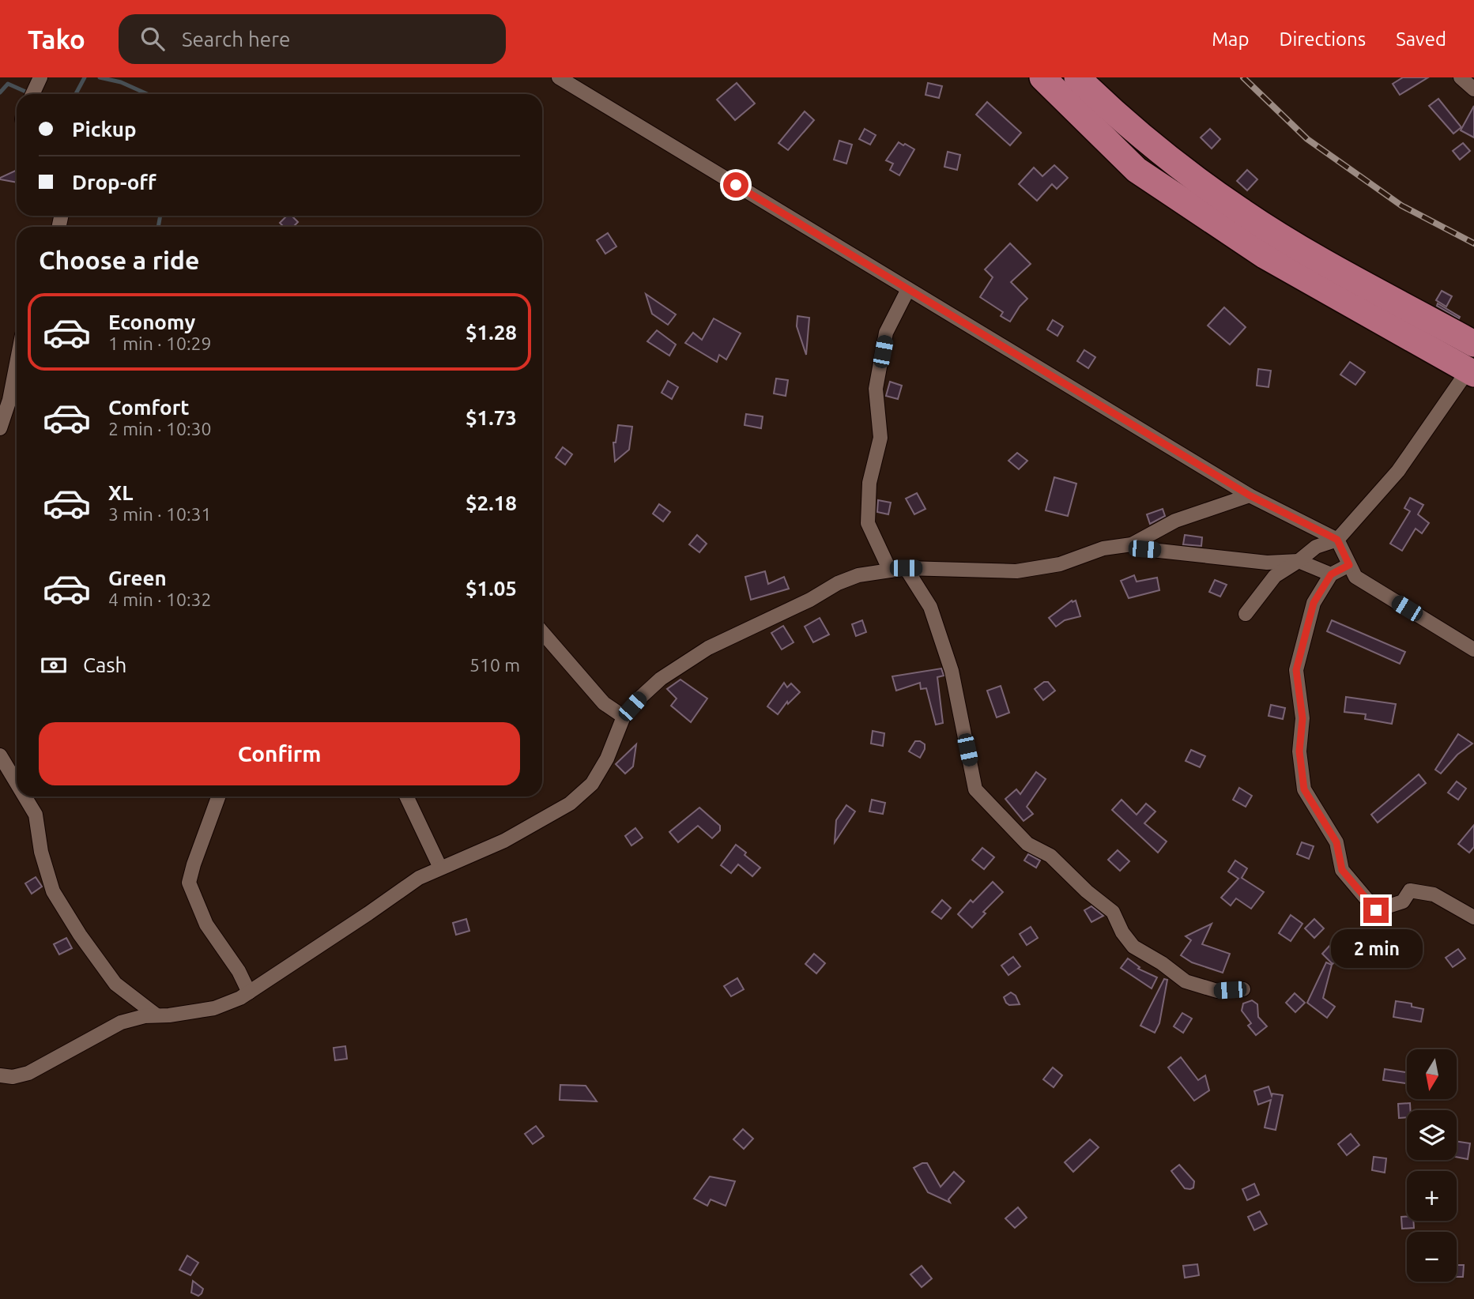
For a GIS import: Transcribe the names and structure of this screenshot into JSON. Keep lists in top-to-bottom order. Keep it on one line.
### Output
{"north":"bottom","page":{"header":"Tako","search":"Search here","nav":["Map","Directions","Saved"],"banner":["Pickup","Drop-off"],"heading":"Choose a ride","list":[{"name":"Economy","note":"1 min · 10:29","value":"$1.28"},{"name":"Comfort","note":"2 min · 10:30","value":"$1.73"},{"name":"XL","note":"3 min · 10:31","value":"$2.18"},{"name":"Green","note":"4 min · 10:32","value":"$1.05"}],"pay":["Cash","510 m"],"buttons":"Confirm","bubble":"2 min","map_buttons":["+","−"]}}
